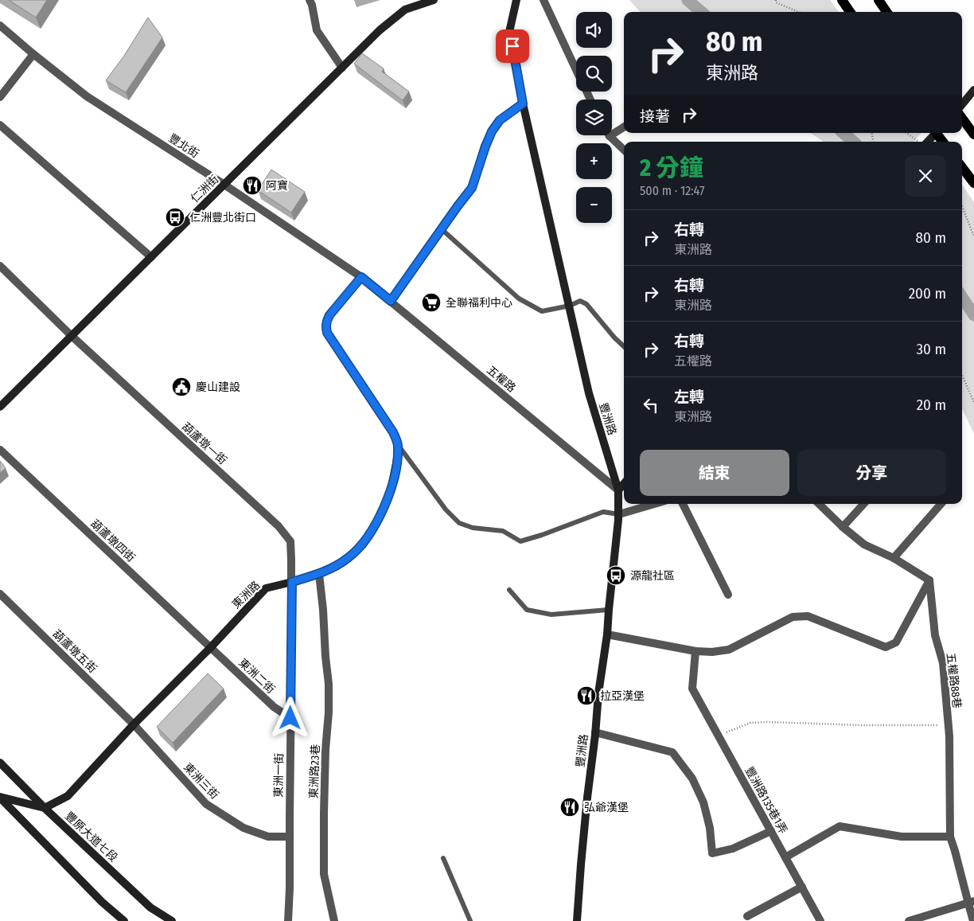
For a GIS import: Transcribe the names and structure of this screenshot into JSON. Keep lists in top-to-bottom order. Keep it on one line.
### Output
{"streets":{"street":["豐北街","仁洲街","五權路","豐洲路","葫蘆墩一街","葫蘆墩四街","東洲路","葫蘆墩五街","東洲二街","五權路88巷","東洲路23巷","東洲一街","東洲三街","豐洲路135巷1弄","豐原大道七段"]},"crossings":[["豐北街","仁洲街"],["豐北街","五權路"],["仁洲街","葫蘆墩一街"],["五權路","豐洲路"],["葫蘆墩一街","東洲路"],["葫蘆墩一街","東洲一街"],["葫蘆墩四街","東洲路"],["葫蘆墩四街","東洲二街"],["東洲路","葫蘆墩五街"],["東洲路","東洲二街"],["東洲路","東洲路23巷"],["東洲路","東洲一街"],["東洲路","東洲三街"],["東洲路","豐原大道七段"],["葫蘆墩五街","東洲三街"],["東洲二街","東洲一街"],["東洲一街","東洲三街"]],"places":{"restaurant":["阿寶","拉亞漢堡","弘爺漢堡"],"bus stop":["仁洲豐北街口","源龍社區"],"supermarket":["全聯福利中心"],"public building":["慶山建設"]},"page":{"map_buttons":["+","−"],"turn":["80 m","東洲路"],"then":"接著","heading":["2 分鐘","500 m · 12:47"],"list":[{"name":"右轉","note":"東洲路","value":"80 m"},{"name":"右轉","note":"東洲路","value":"200 m"},{"name":"右轉","note":"五權路","value":"30 m"},{"name":"左轉","note":"東洲路","value":"20 m"}],"buttons":["結束","分享"]}}
